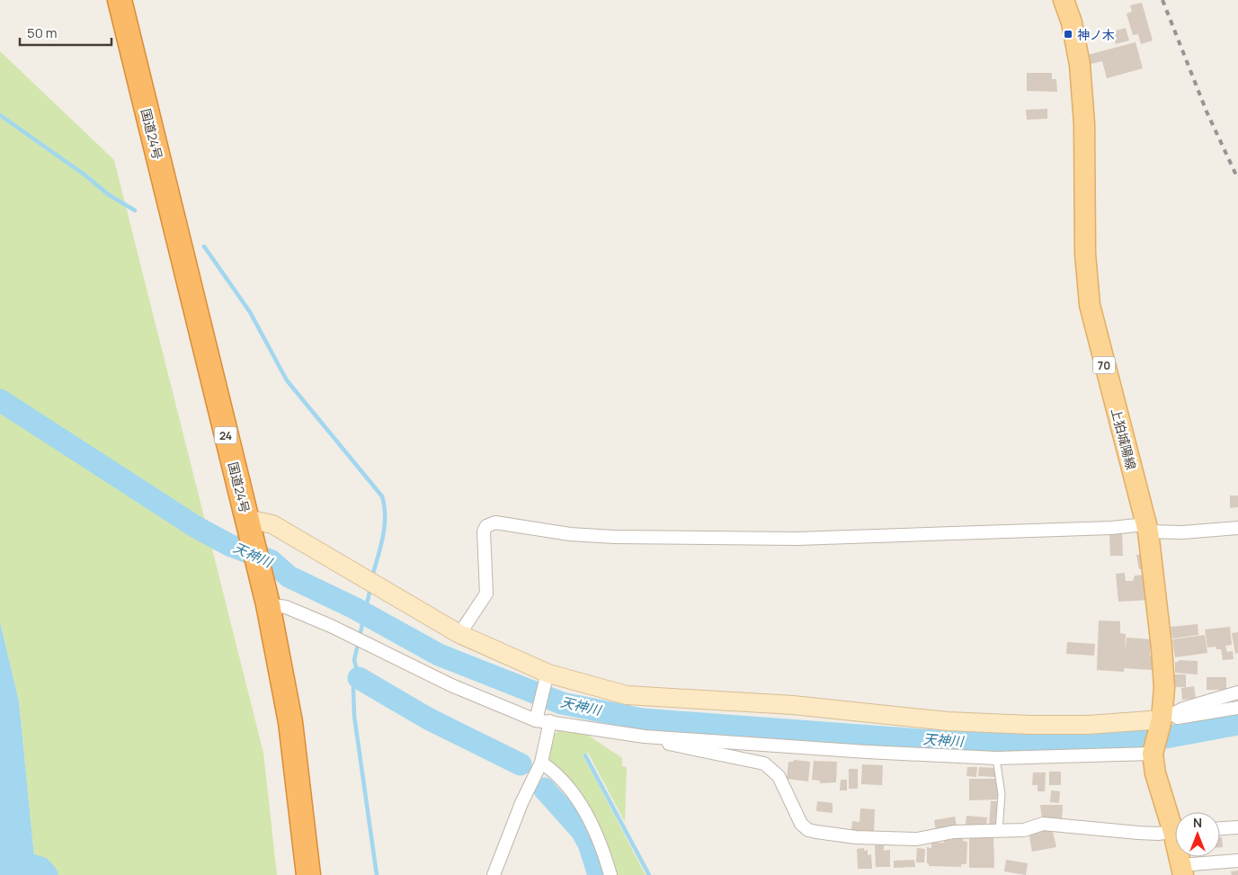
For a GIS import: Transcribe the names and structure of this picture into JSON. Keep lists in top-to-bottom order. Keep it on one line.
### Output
{"streets":{"highway":["国道24号","24"],"main road":["70","上狛城陽線"]},"water":["天神川"],"places":{"transit":["神ノ木"]},"scale_bar":"50 m","north":"top"}
